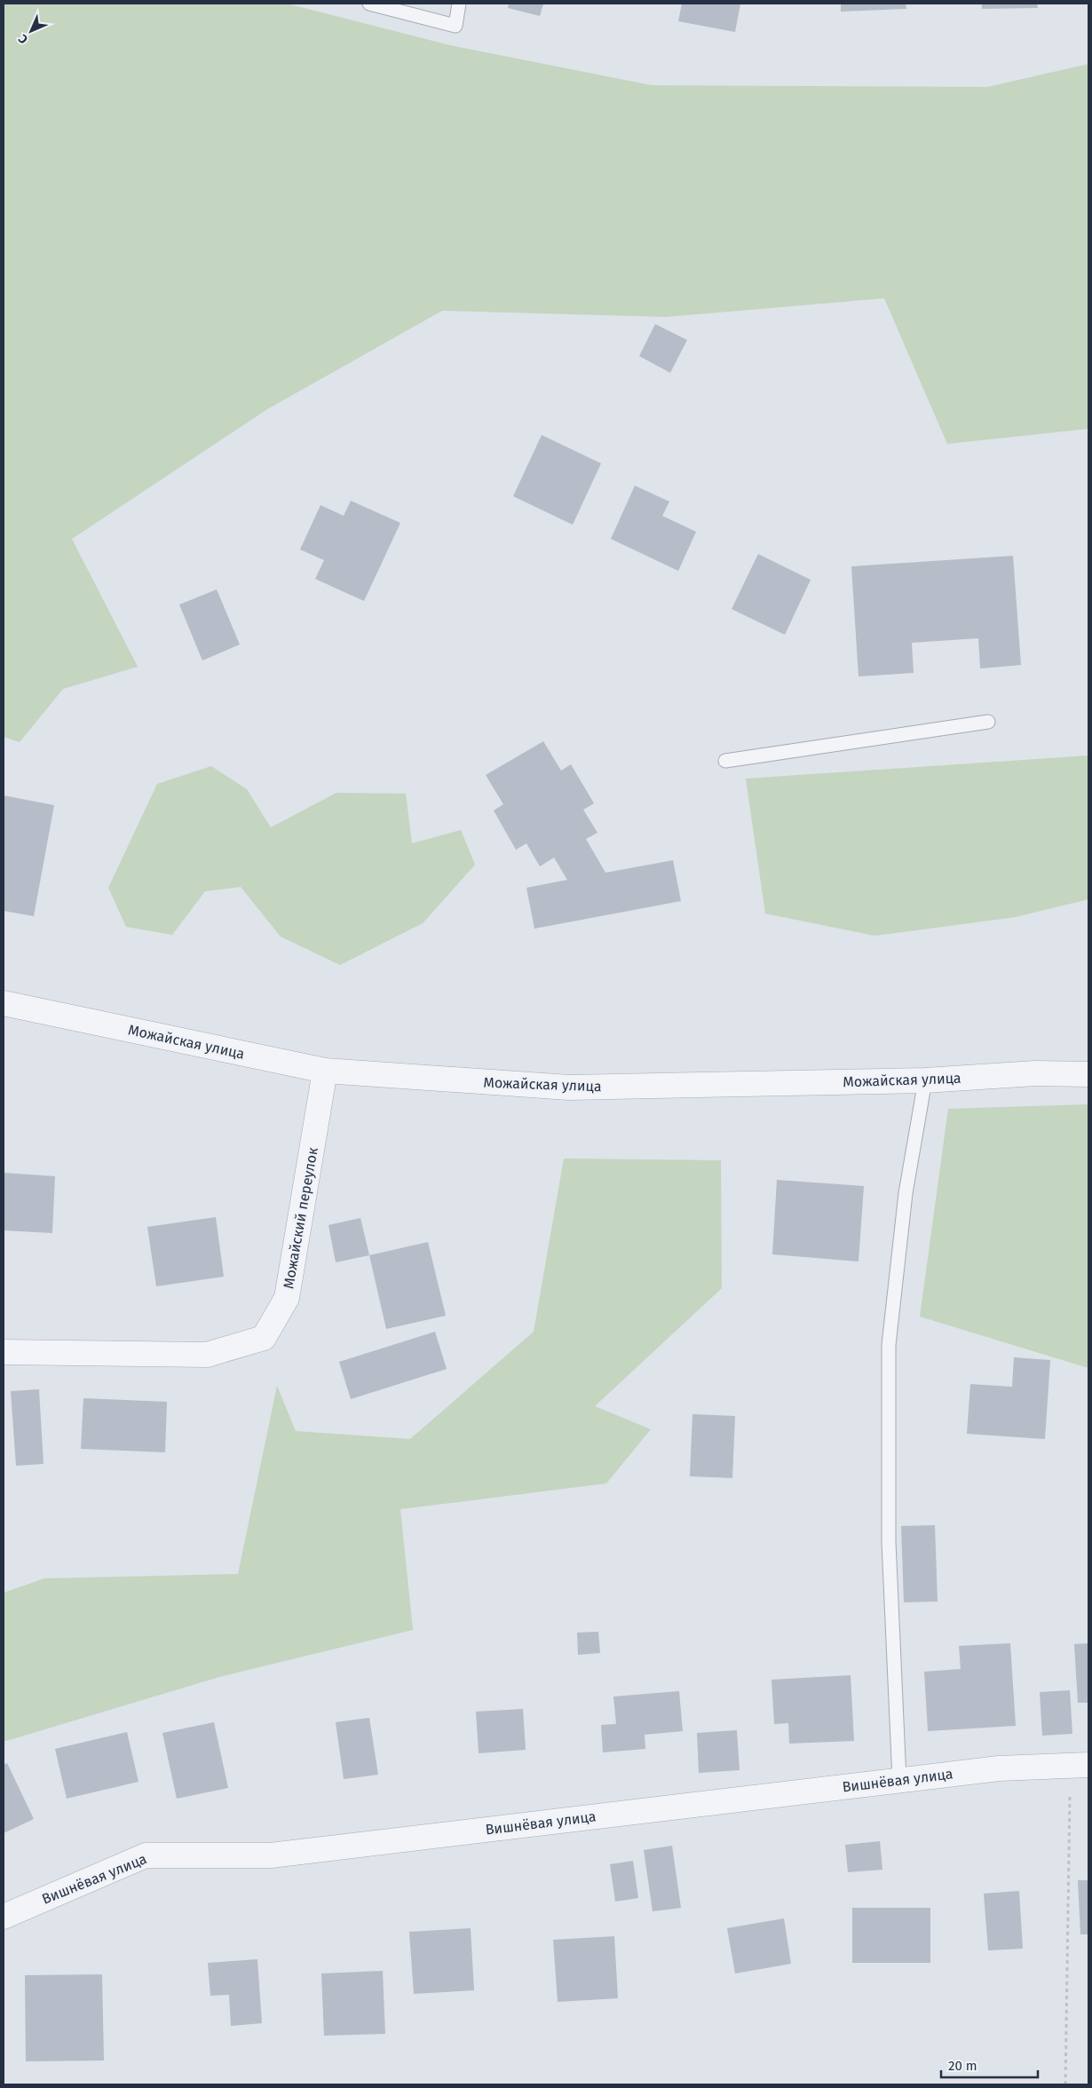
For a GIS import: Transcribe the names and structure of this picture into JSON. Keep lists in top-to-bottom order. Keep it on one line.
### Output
{"streets":{"street":["Можайская улица","Можайский переулок","Вишнёвая улица"]},"crossings":[["Можайская улица","Можайский переулок"]],"scale_bar":"20 m","north":"bottom left"}
